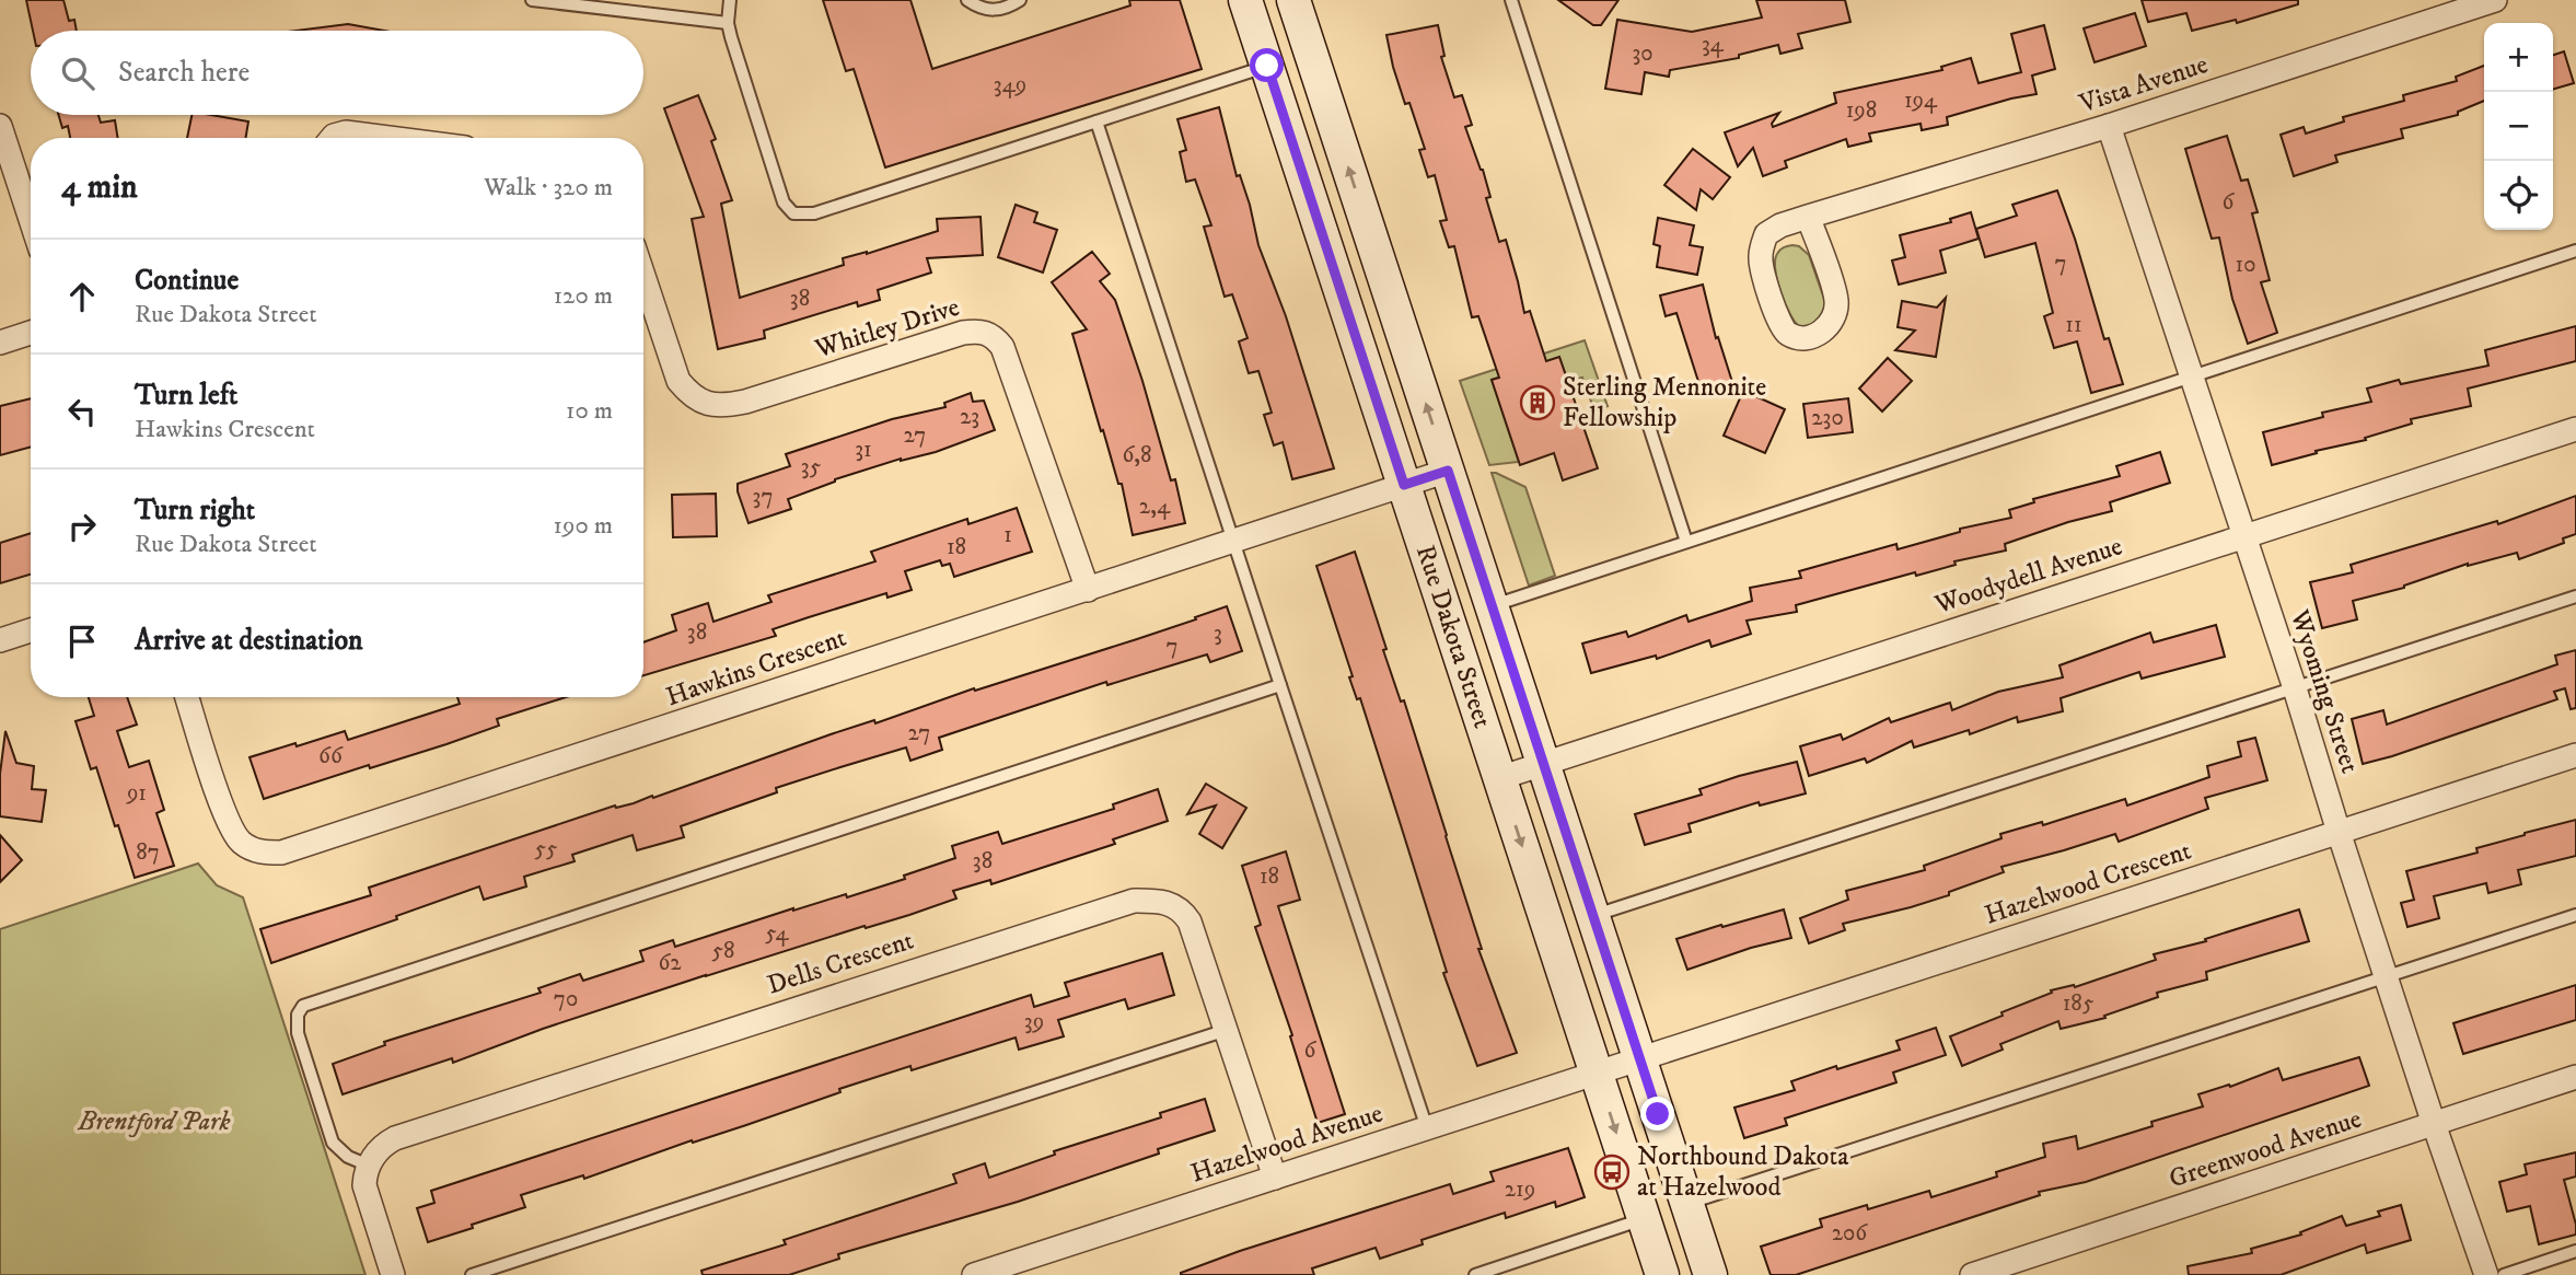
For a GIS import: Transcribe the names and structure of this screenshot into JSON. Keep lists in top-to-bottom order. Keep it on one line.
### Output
{"streets":{"main road":["Rue Dakota Street"],"street":["Vista Avenue","Whitley Drive","Woodydell Avenue","Hawkins Crescent","Wyoming Street","Hazelwood Crescent","Dells Crescent","Hazelwood Avenue","Greenwood Avenue"]},"crossings":[["Vista Avenue","Wyoming Street"],["Whitley Drive","Hawkins Crescent"],["Woodydell Avenue","Rue Dakota Street"],["Woodydell Avenue","Wyoming Street"],["Rue Dakota Street","Hawkins Crescent"],["Rue Dakota Street","Hazelwood Crescent"],["Rue Dakota Street","Hazelwood Avenue"],["Wyoming Street","Hazelwood Crescent"],["Wyoming Street","Greenwood Avenue"],["Hazelwood Crescent","Hazelwood Avenue"],["Dells Crescent","Hazelwood Avenue"]],"parks":["Brentford Park"],"places":{"building":["Sterling Mennonite Fellowship"],"bus stop":["Northbound Dakota at Hazelwood"]},"house_numbers":["34","30","349","194","198","6","7","10","38","11","23","230","27","31","6,8","35","37","2,4","1","18","38","3","7","27","66","91","55","87","38","18","54","58","62","70","185","39","6","219","206"],"page":{"map_buttons":["+","−"],"search":"Search here","heading":["4 min","Walk · 320 m"],"list":[["Continue","Rue Dakota Street","120 m"],["Turn left","Hawkins Crescent","10 m"],["Turn right","Rue Dakota Street","190 m"],"Arrive at destination"]}}
